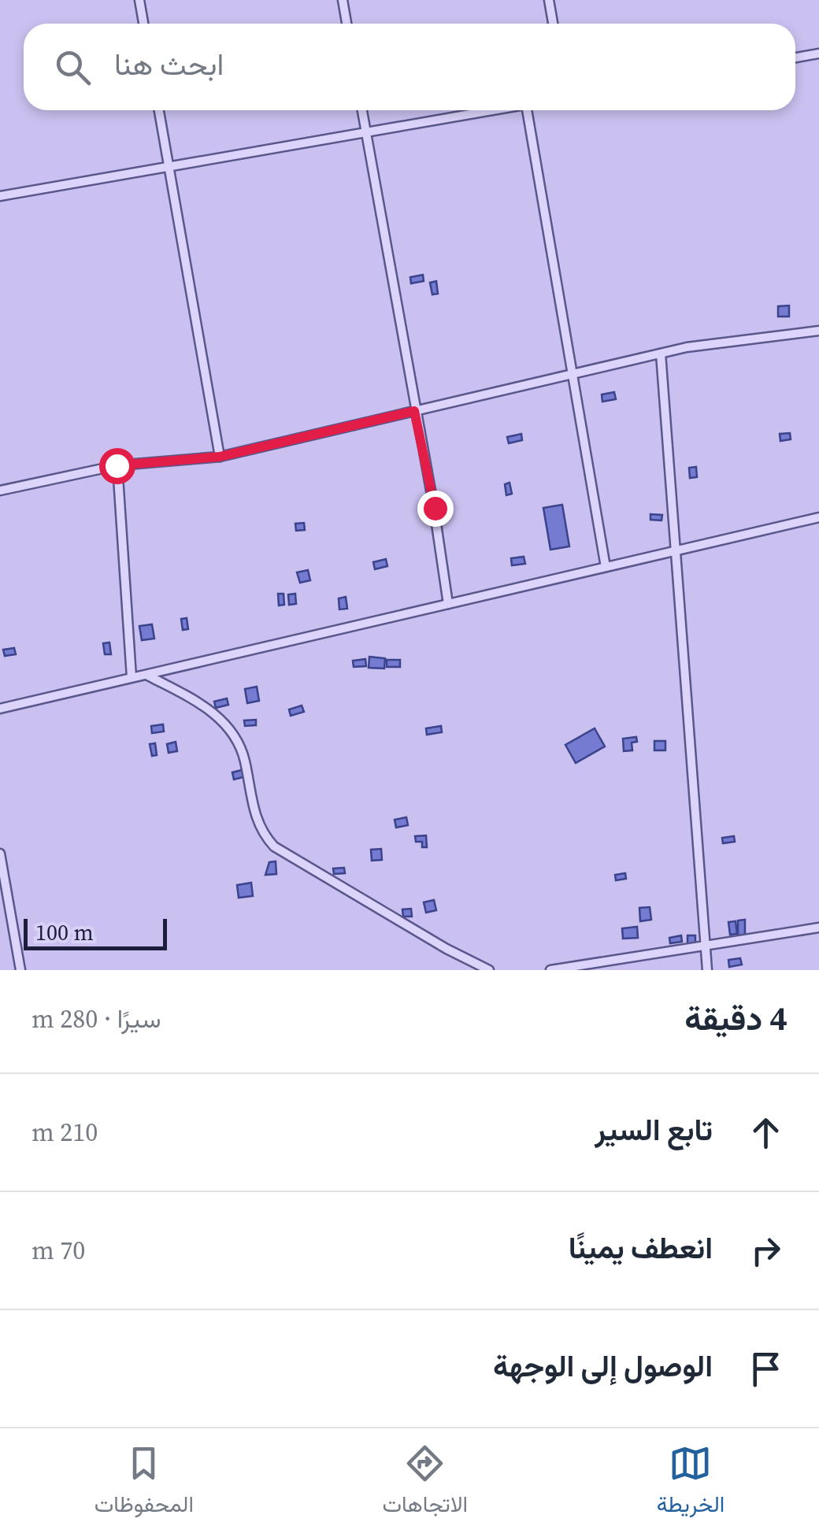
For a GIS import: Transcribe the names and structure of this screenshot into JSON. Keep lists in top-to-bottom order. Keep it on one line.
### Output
{"scale_bar":"100 m","page":{"search":"ابحث هنا","scale":"100 m","heading":["4 دقيقة","سيرًا · 280 m"],"list":[["تابع السير","210 m"],["انعطف يمينًا","70 m"],"الوصول إلى الوجهة"],"nav":["الخريطة","الاتجاهات","المحفوظات"]}}
